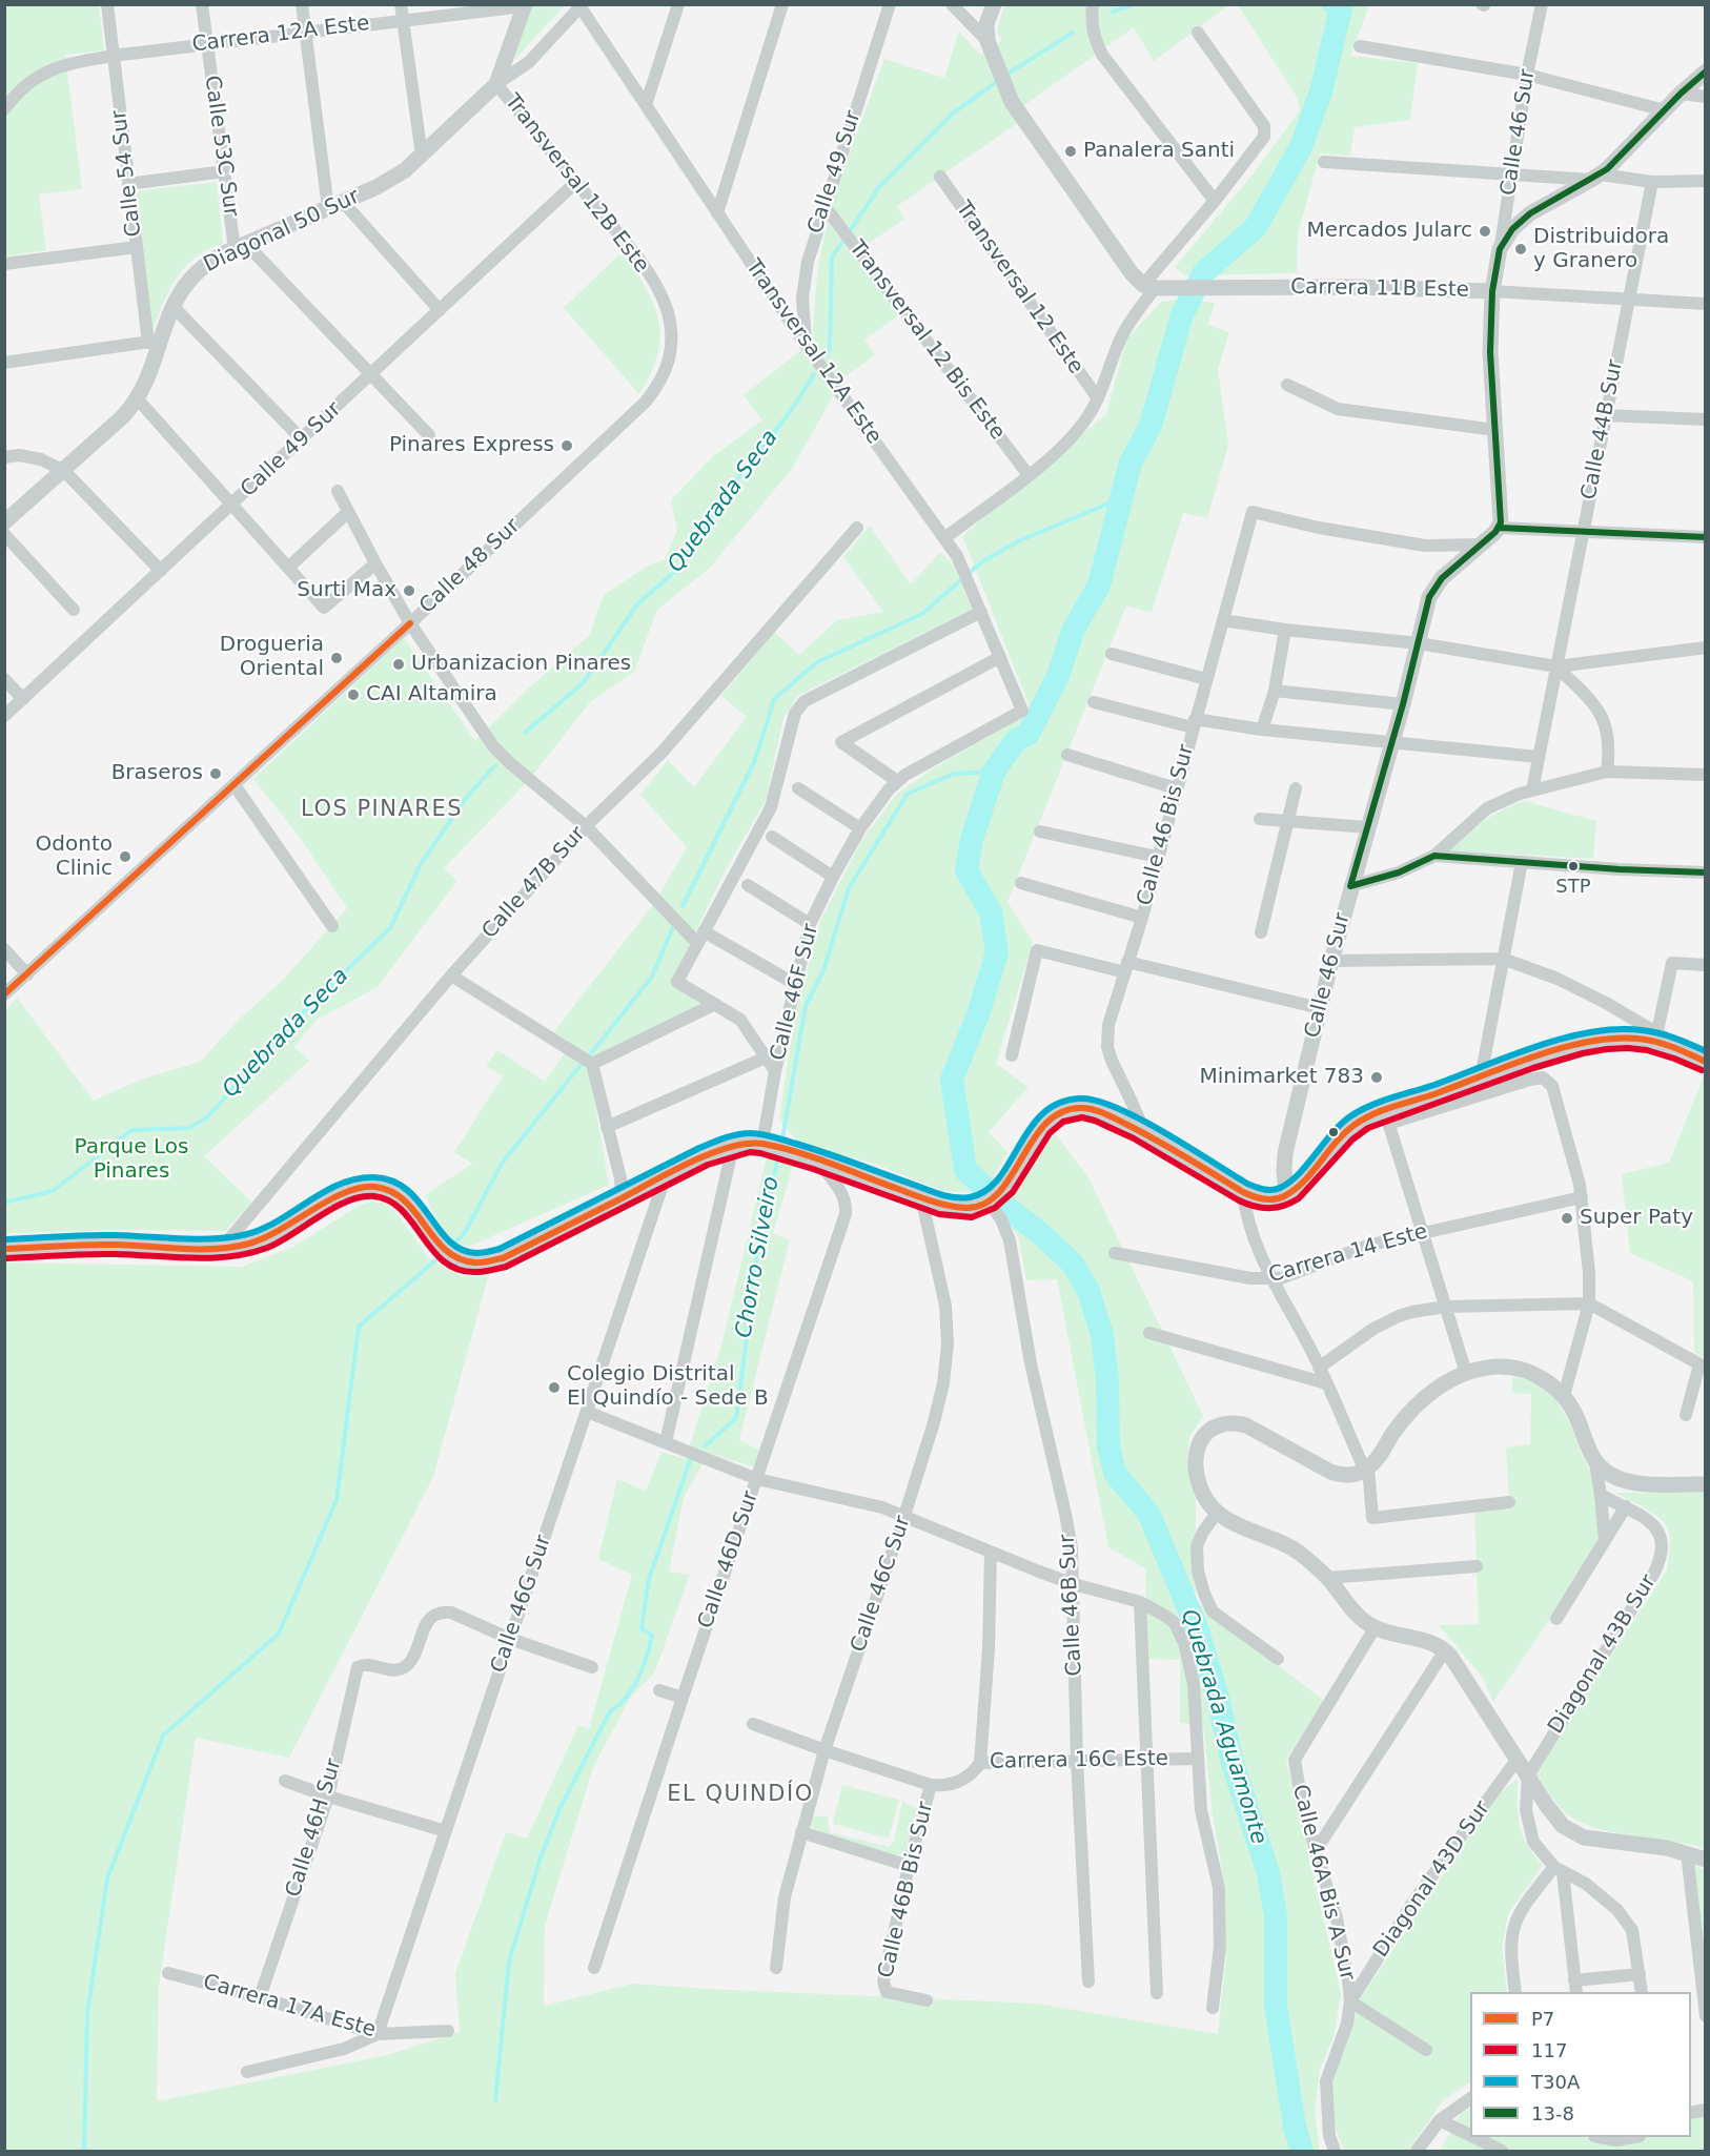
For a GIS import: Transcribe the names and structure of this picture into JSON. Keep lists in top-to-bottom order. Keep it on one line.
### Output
{"streets":{"street":["Carrera 12A Este","Calle 46 Sur","Calle 53C Sur","Calle 49 Sur","Calle 54 Sur","Transversal 12B Este","Diagonal 50 Sur","Transversal 12 Este","Carrera 11B Este","Transversal 12 Bis Este","Transversal 12A Este","Calle 44B Sur","Calle 48 Sur","Calle 46 Bis Sur","Calle 47B Sur","Calle 46F Sur","Carrera 14 Este","Calle 46D Sur","Calle 46C Sur","Calle 46G Sur","Calle 46B Sur","Diagonal 43B Sur","Carrera 16C Este","Calle 46H Sur","Diagonal 43D Sur","Calle 46A Bis A Sur","Calle 46B Bis Sur","Carrera 17A Este"]},"crossings":[["Carrera 12A Este","Calle 53C Sur"],["Carrera 12A Este","Calle 54 Sur"],["Calle 46 Sur","Carrera 11B Este"],["Calle 46 Sur","Calle 46 Bis Sur"],["Calle 53C Sur","Diagonal 50 Sur"],["Calle 49 Sur","Transversal 12B Este"],["Calle 49 Sur","Transversal 12 Bis Este"],["Calle 49 Sur","Transversal 12A Este"],["Calle 54 Sur","Diagonal 50 Sur"],["Transversal 12B Este","Diagonal 50 Sur"],["Transversal 12B Este","Calle 48 Sur"],["Diagonal 50 Sur","Transversal 12A Este"],["Carrera 11B Este","Calle 44B Sur"],["Transversal 12A Este","Calle 46F Sur"],["Calle 46C Sur","Carrera 16C Este"],["Calle 46G Sur","Calle 46H Sur"],["Calle 46G Sur","Carrera 17A Este"],["Calle 46B Sur","Carrera 16C Este"],["Carrera 16C Este","Calle 46B Bis Sur"],["Calle 46H Sur","Carrera 17A Este"],["Diagonal 43D Sur","Calle 46A Bis A Sur"]],"districts":["LOS PINARES","EL QUINDÍO"],"water":["Quebrada Seca","Chorro Silveiro","Quebrada Aguamonte"],"parks":["Parque Los Pinares"],"places":["Panalera Santi","Mercados Jularc","Distribuidora y Granero","Pinares Express","Surti Max","Drogueria Oriental","Urbanizacion Pinares","CAI Altamira","Braseros","Odonto Clinic","STP","Minimarket 783","Super Paty","Colegio Distrital El Quindío - Sede B"],"lines":["transit line 13-8","transit line P7","transit line T30A","transit line 117"],"legend":["P7","117","T30A","13-8"]}
